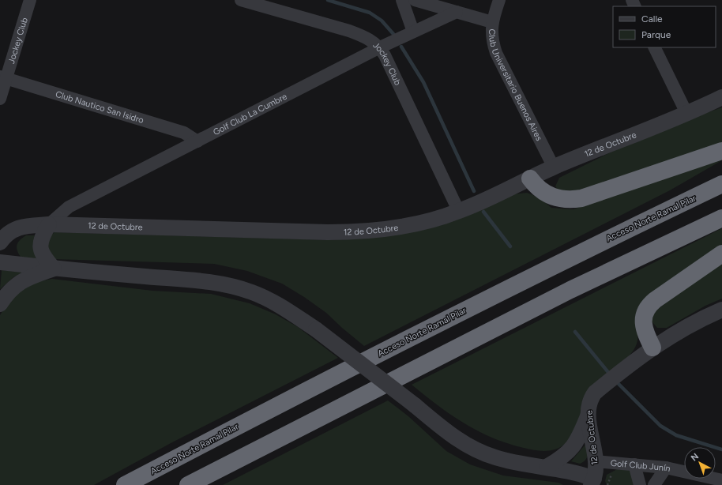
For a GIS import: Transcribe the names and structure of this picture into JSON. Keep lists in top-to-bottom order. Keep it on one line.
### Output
{"streets":{"highway":["Acceso Norte Ramal Pilar"],"street":["Jockey Club","Club Universitario Buenos Aires","Club Nautico San Isidro","Golf Club La Cumbre","12 de Octubre","Golf Club Junín"]},"crossings":[["Jockey Club","Club Nautico San Isidro"],["Jockey Club","Golf Club La Cumbre"],["Jockey Club","12 de Octubre"],["Club Universitario Buenos Aires","12 de Octubre"],["Club Nautico San Isidro","Golf Club La Cumbre"],["Golf Club La Cumbre","12 de Octubre"],["12 de Octubre","Golf Club Junín"]],"legend":["Calle","Parque"],"north":"top left"}
